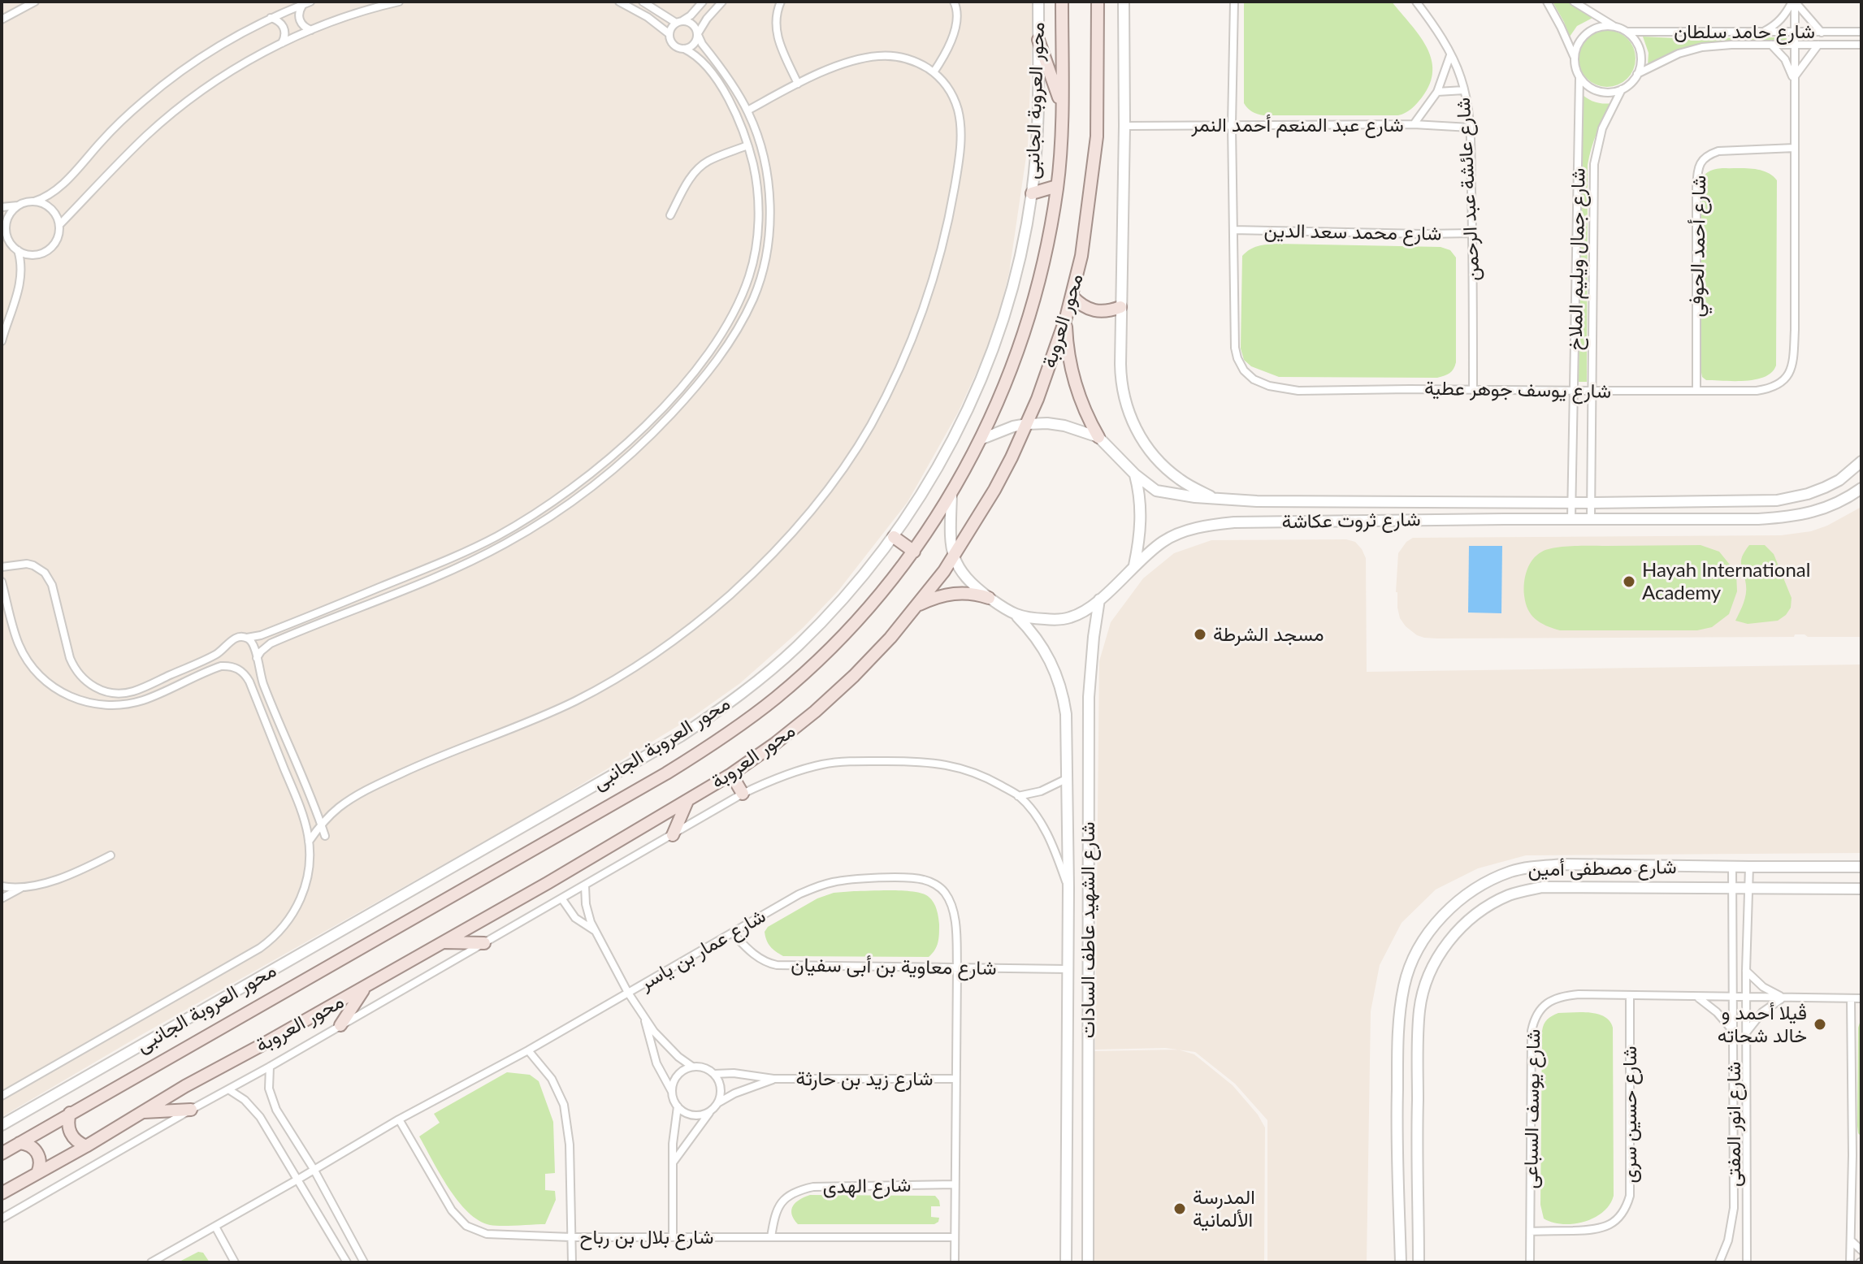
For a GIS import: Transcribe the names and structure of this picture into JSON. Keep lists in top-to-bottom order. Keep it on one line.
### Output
{"streets":{"main road":["محور العروبة"],"street":["شارع حامد سلطان","محور العروبة الجانبى","شارع عبد المنعم أحمد النمر","شارع عائشة عبد الرحمن","شارع محمد سعد الدين","شارع أحمد الحوفي","شارع جمال ويليم الملاخ","شارع يوسف جوهر عطية","شارع ثروت عكاشة","شارع مصطفى أمين","شارع الشهيد عاطف السادات","شارع عمار بن ياسر","شارع معاوية بن أبى سفيان","شارع زيد بن حارثة","شارع يوسف السباعى","شارع حسين سرى","شارع انور المفتى","شارع الهدى","شارع بلال بن رباح"]},"crossings":[["شارع حامد سلطان","شارع جمال ويليم الملاخ"],["شارع حامد سلطان","شارع يوسف جوهر عطية"],["شارع عبد المنعم أحمد النمر","شارع عائشة عبد الرحمن"],["شارع عبد المنعم أحمد النمر","شارع يوسف جوهر عطية"],["شارع عائشة عبد الرحمن","شارع محمد سعد الدين"],["شارع عائشة عبد الرحمن","شارع يوسف جوهر عطية"],["شارع محمد سعد الدين","شارع يوسف جوهر عطية"],["شارع أحمد الحوفي","شارع يوسف جوهر عطية"],["شارع جمال ويليم الملاخ","شارع يوسف جوهر عطية"],["شارع جمال ويليم الملاخ","شارع ثروت عكاشة"],["محور العروبة","شارع ثروت عكاشة"],["محور العروبة","شارع الشهيد عاطف السادات"],["شارع ثروت عكاشة","شارع الشهيد عاطف السادات"],["شارع مصطفى أمين","شارع انور المفتى"],["شارع الشهيد عاطف السادات","شارع معاوية بن أبى سفيان"],["شارع عمار بن ياسر","شارع معاوية بن أبى سفيان"],["شارع عمار بن ياسر","شارع زيد بن حارثة"],["شارع عمار بن ياسر","شارع الهدى"],["شارع عمار بن ياسر","شارع بلال بن رباح"],["شارع يوسف السباعى","شارع حسين سرى"],["شارع يوسف السباعى","شارع انور المفتى"],["شارع الهدى","شارع بلال بن رباح"]],"places":["Hayah International Academy","مسجد الشرطة","ڤيلا أحمد و خالد شحاته","المدرسة الألمانية"]}
